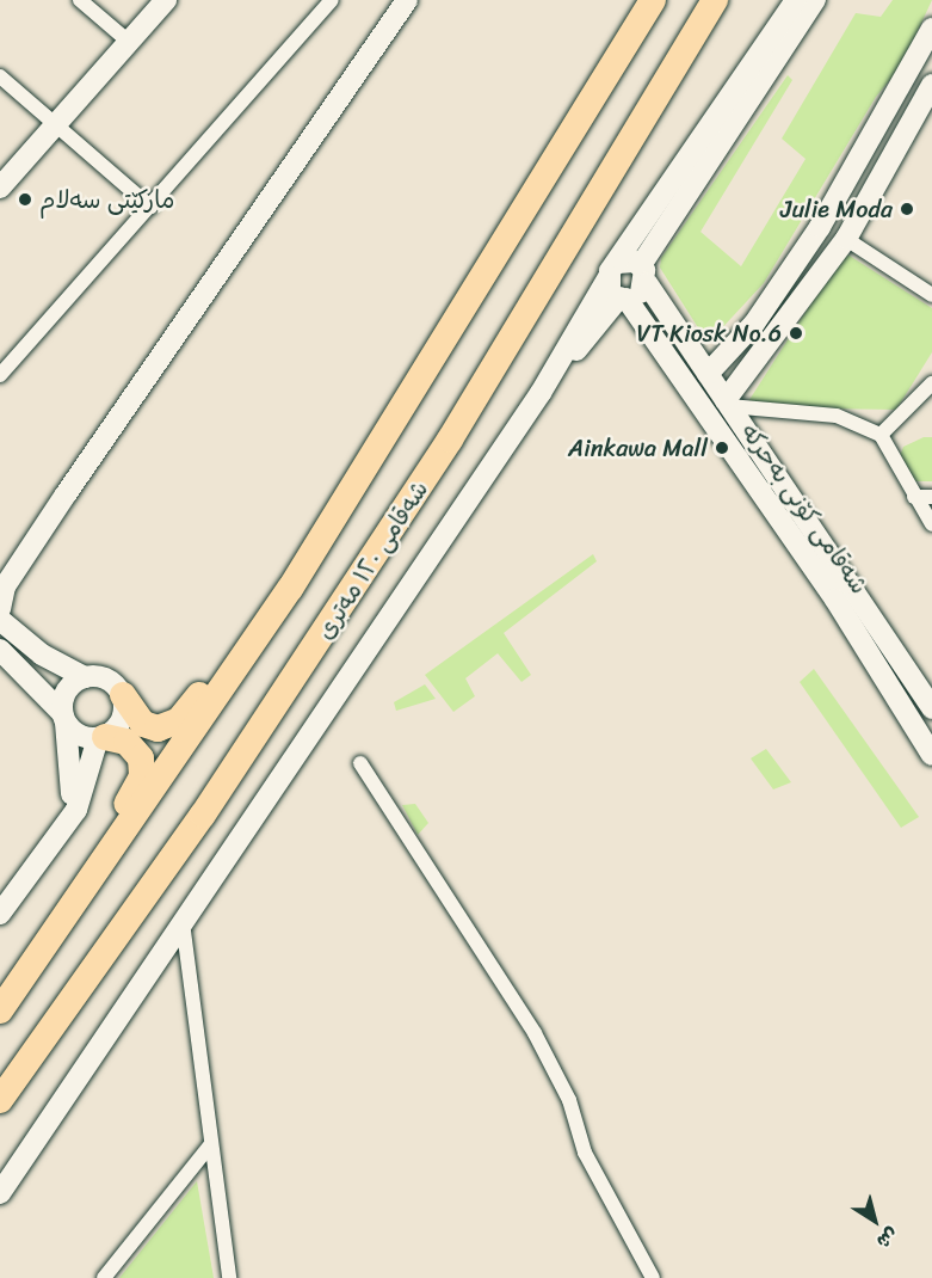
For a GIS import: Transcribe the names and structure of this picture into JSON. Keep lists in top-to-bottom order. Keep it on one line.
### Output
{"streets":{"highway":["شەقامی ١٢٠ مەتری"],"street":["شەقامی کۆنی بەحرکە"]},"places":["مارکێتی سەلام","Julie Moda","VT Kiosk No.6","Ainkawa Mall"],"north":"bottom right"}
